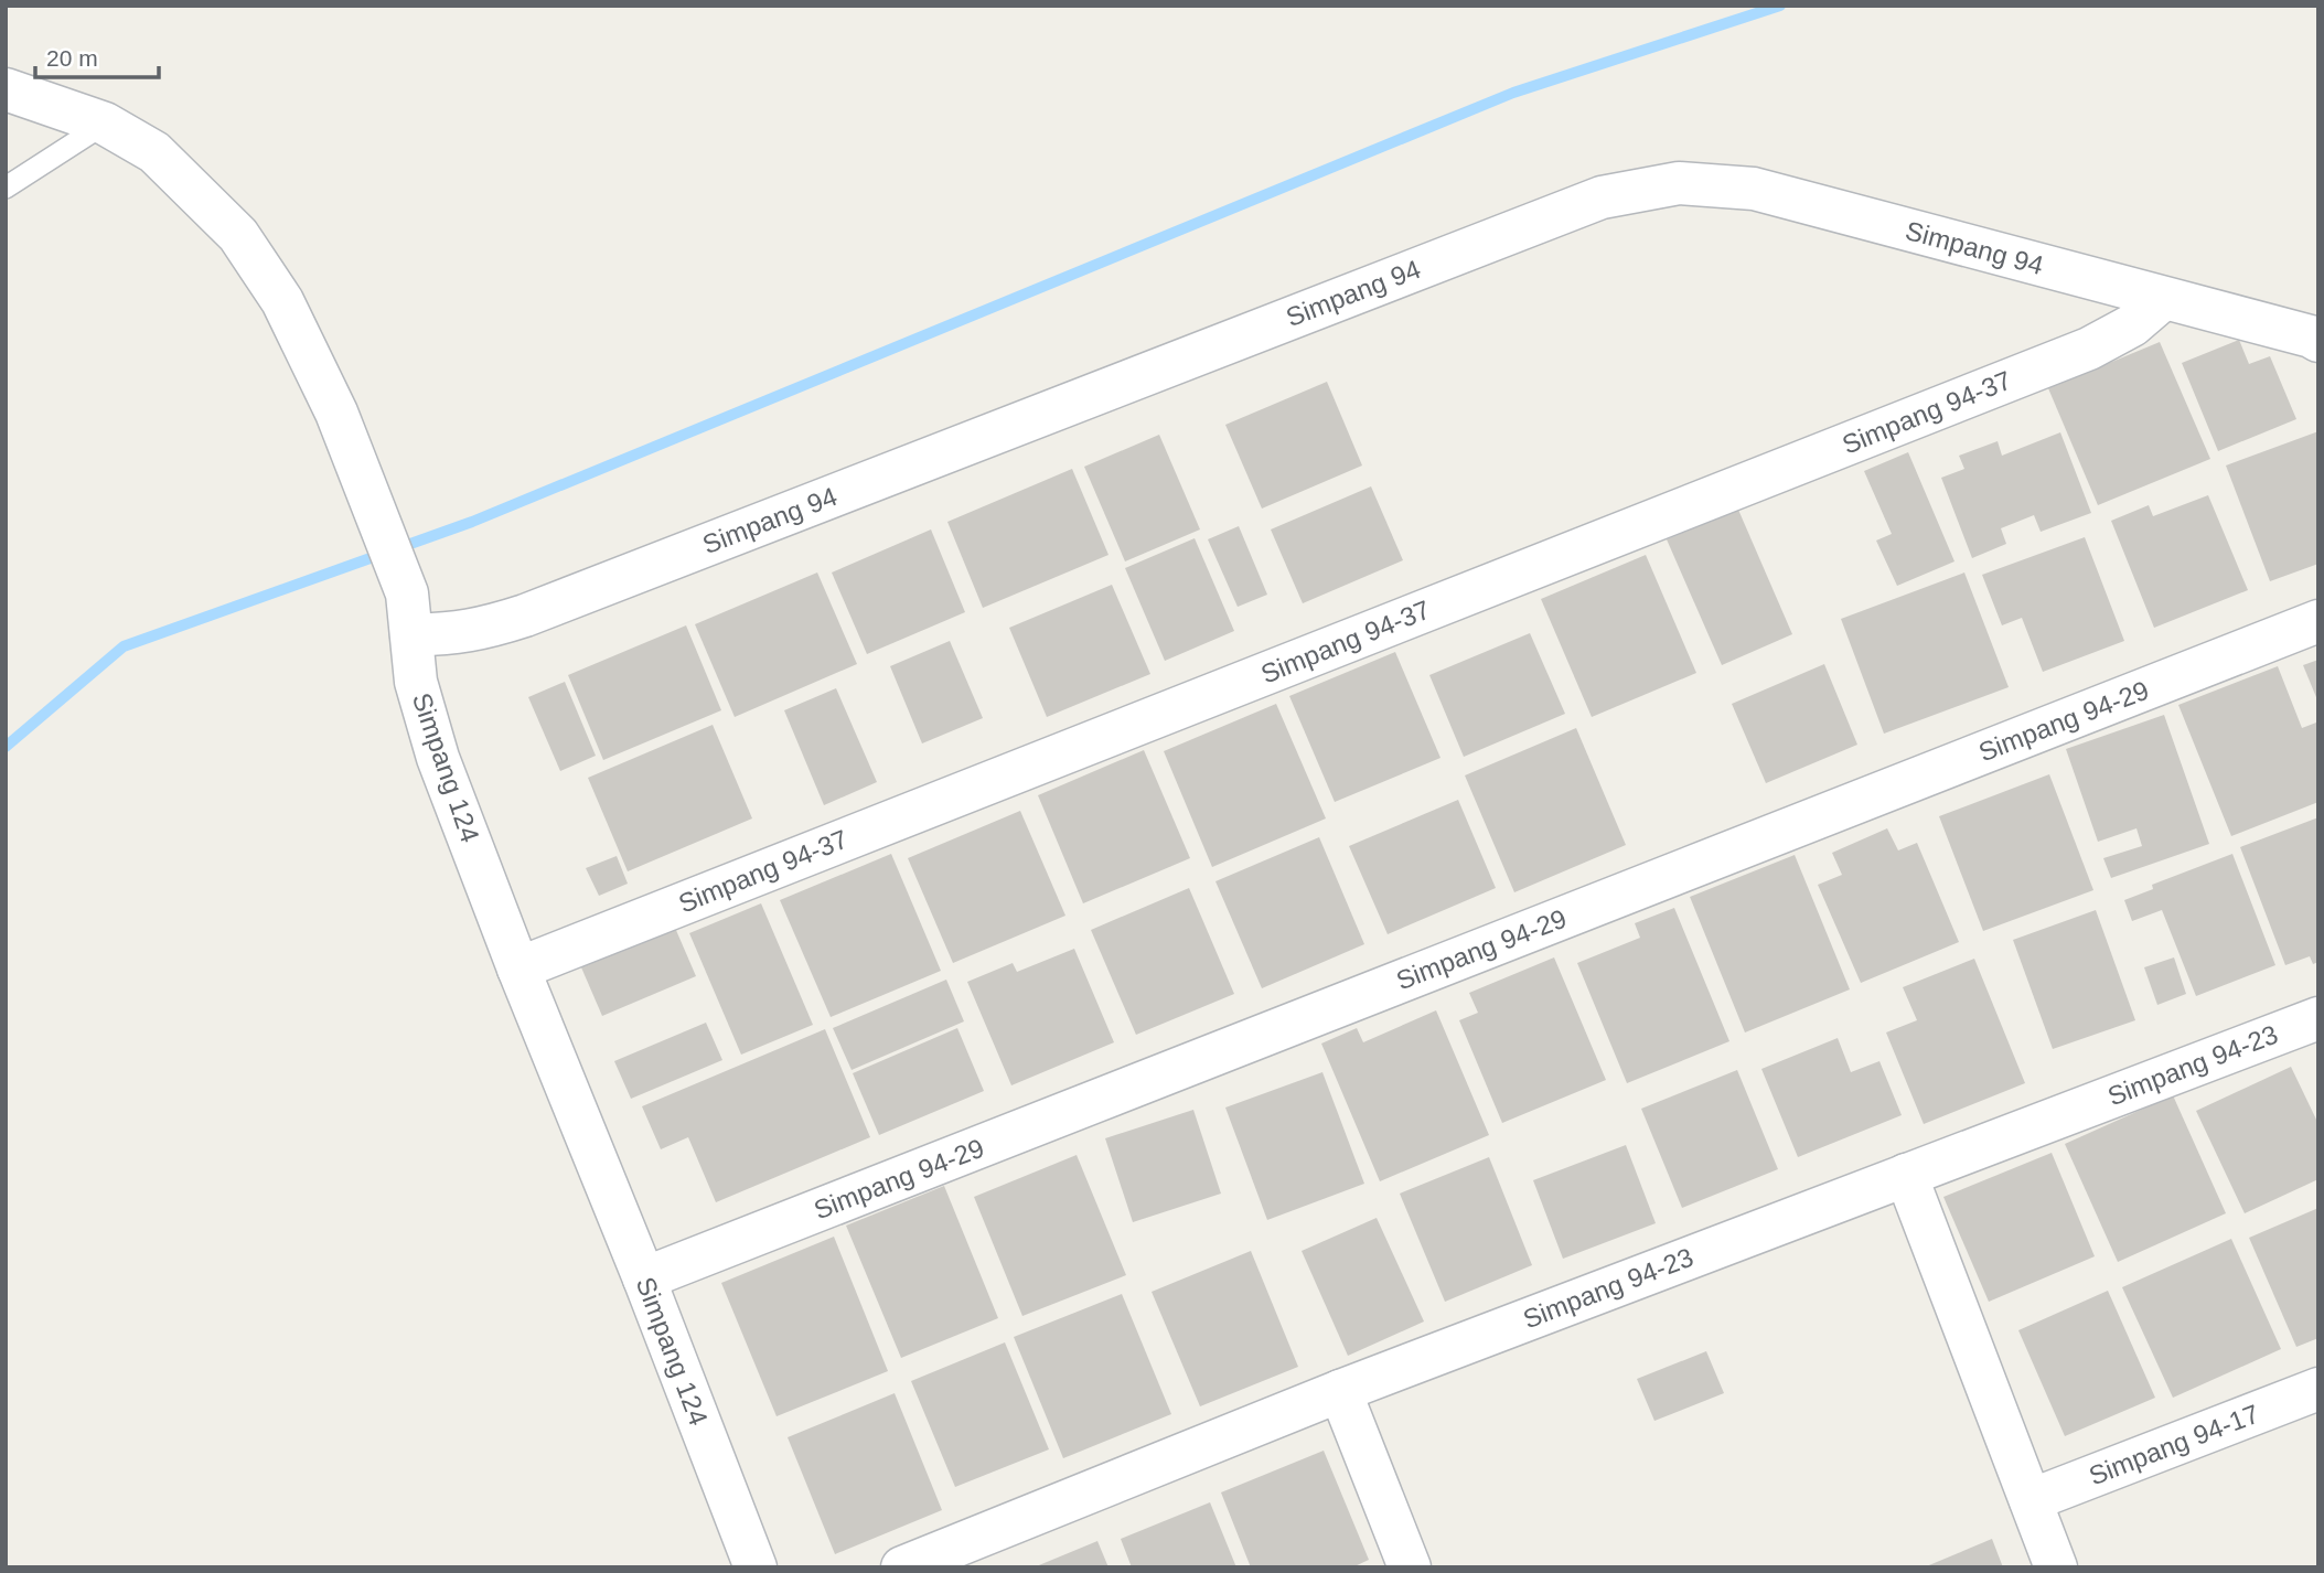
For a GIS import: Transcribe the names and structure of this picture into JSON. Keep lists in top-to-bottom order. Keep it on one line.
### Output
{"streets":{"street":["Simpang 94","Simpang 94-37","Simpang 94-29","Simpang 124","Simpang 94-23","Simpang 94-17"]},"crossings":[["Simpang 94","Simpang 94-37"],["Simpang 94","Simpang 124"],["Simpang 94-37","Simpang 124"],["Simpang 94-29","Simpang 124"]],"scale_bar":"20 m"}
